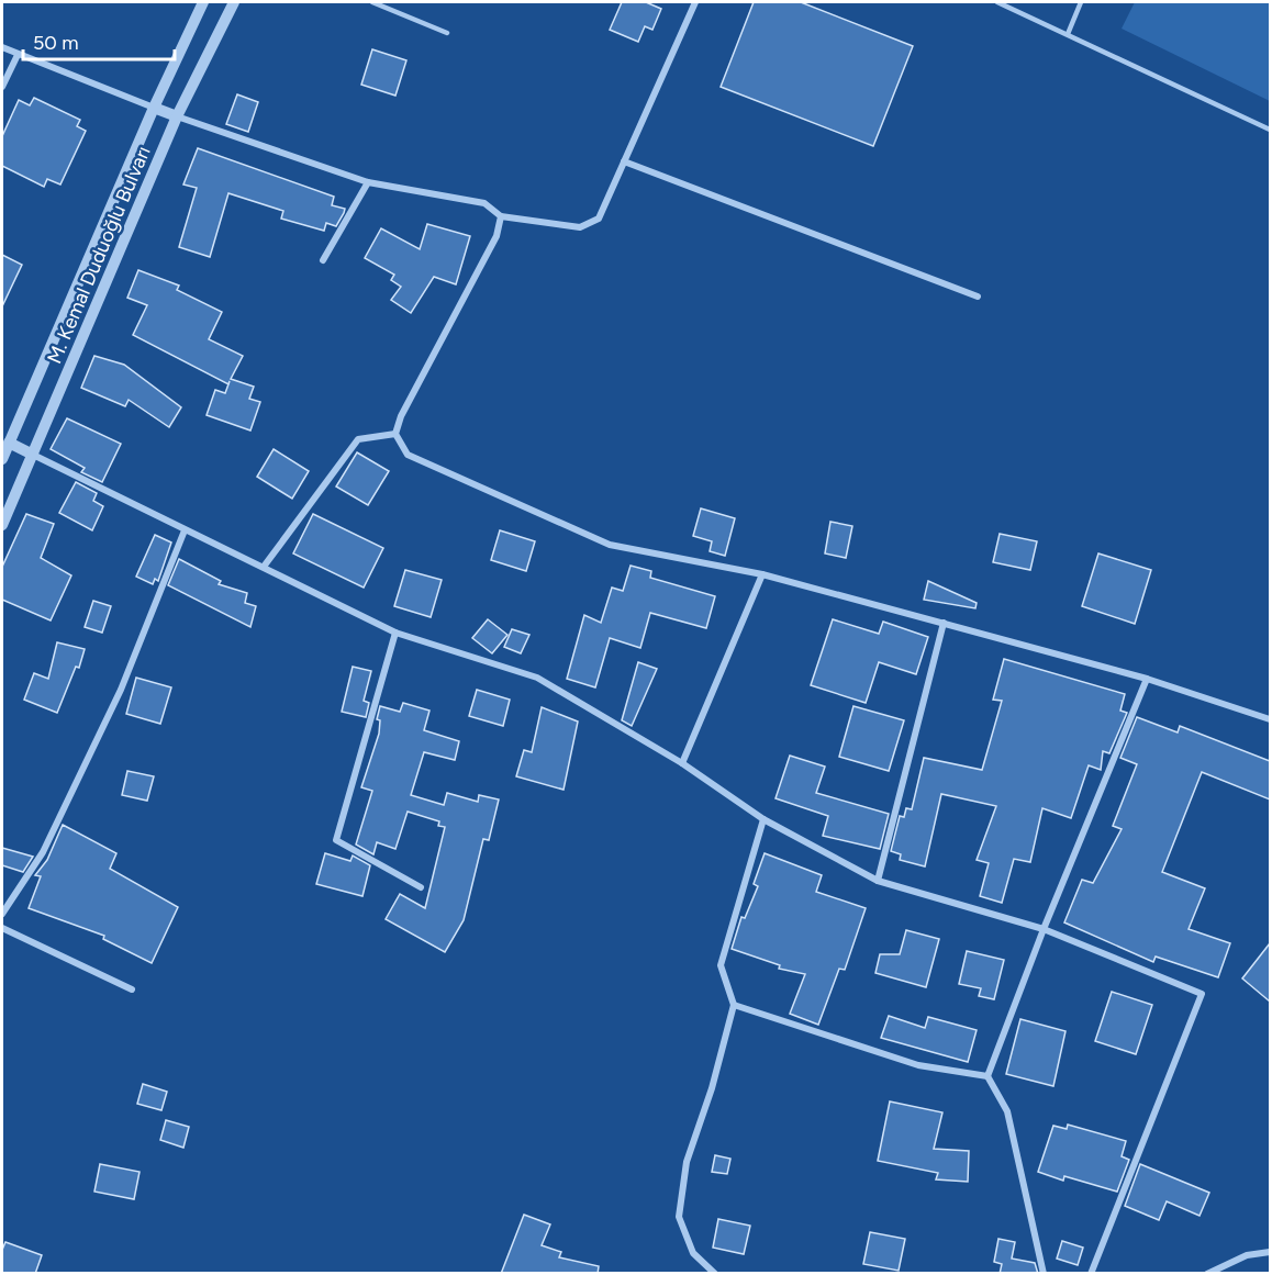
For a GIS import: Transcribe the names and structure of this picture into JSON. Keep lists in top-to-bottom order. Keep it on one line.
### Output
{"streets":{"street":["M. Kemal Duduoğlu Bulvarı"]},"scale_bar":"50 m"}
